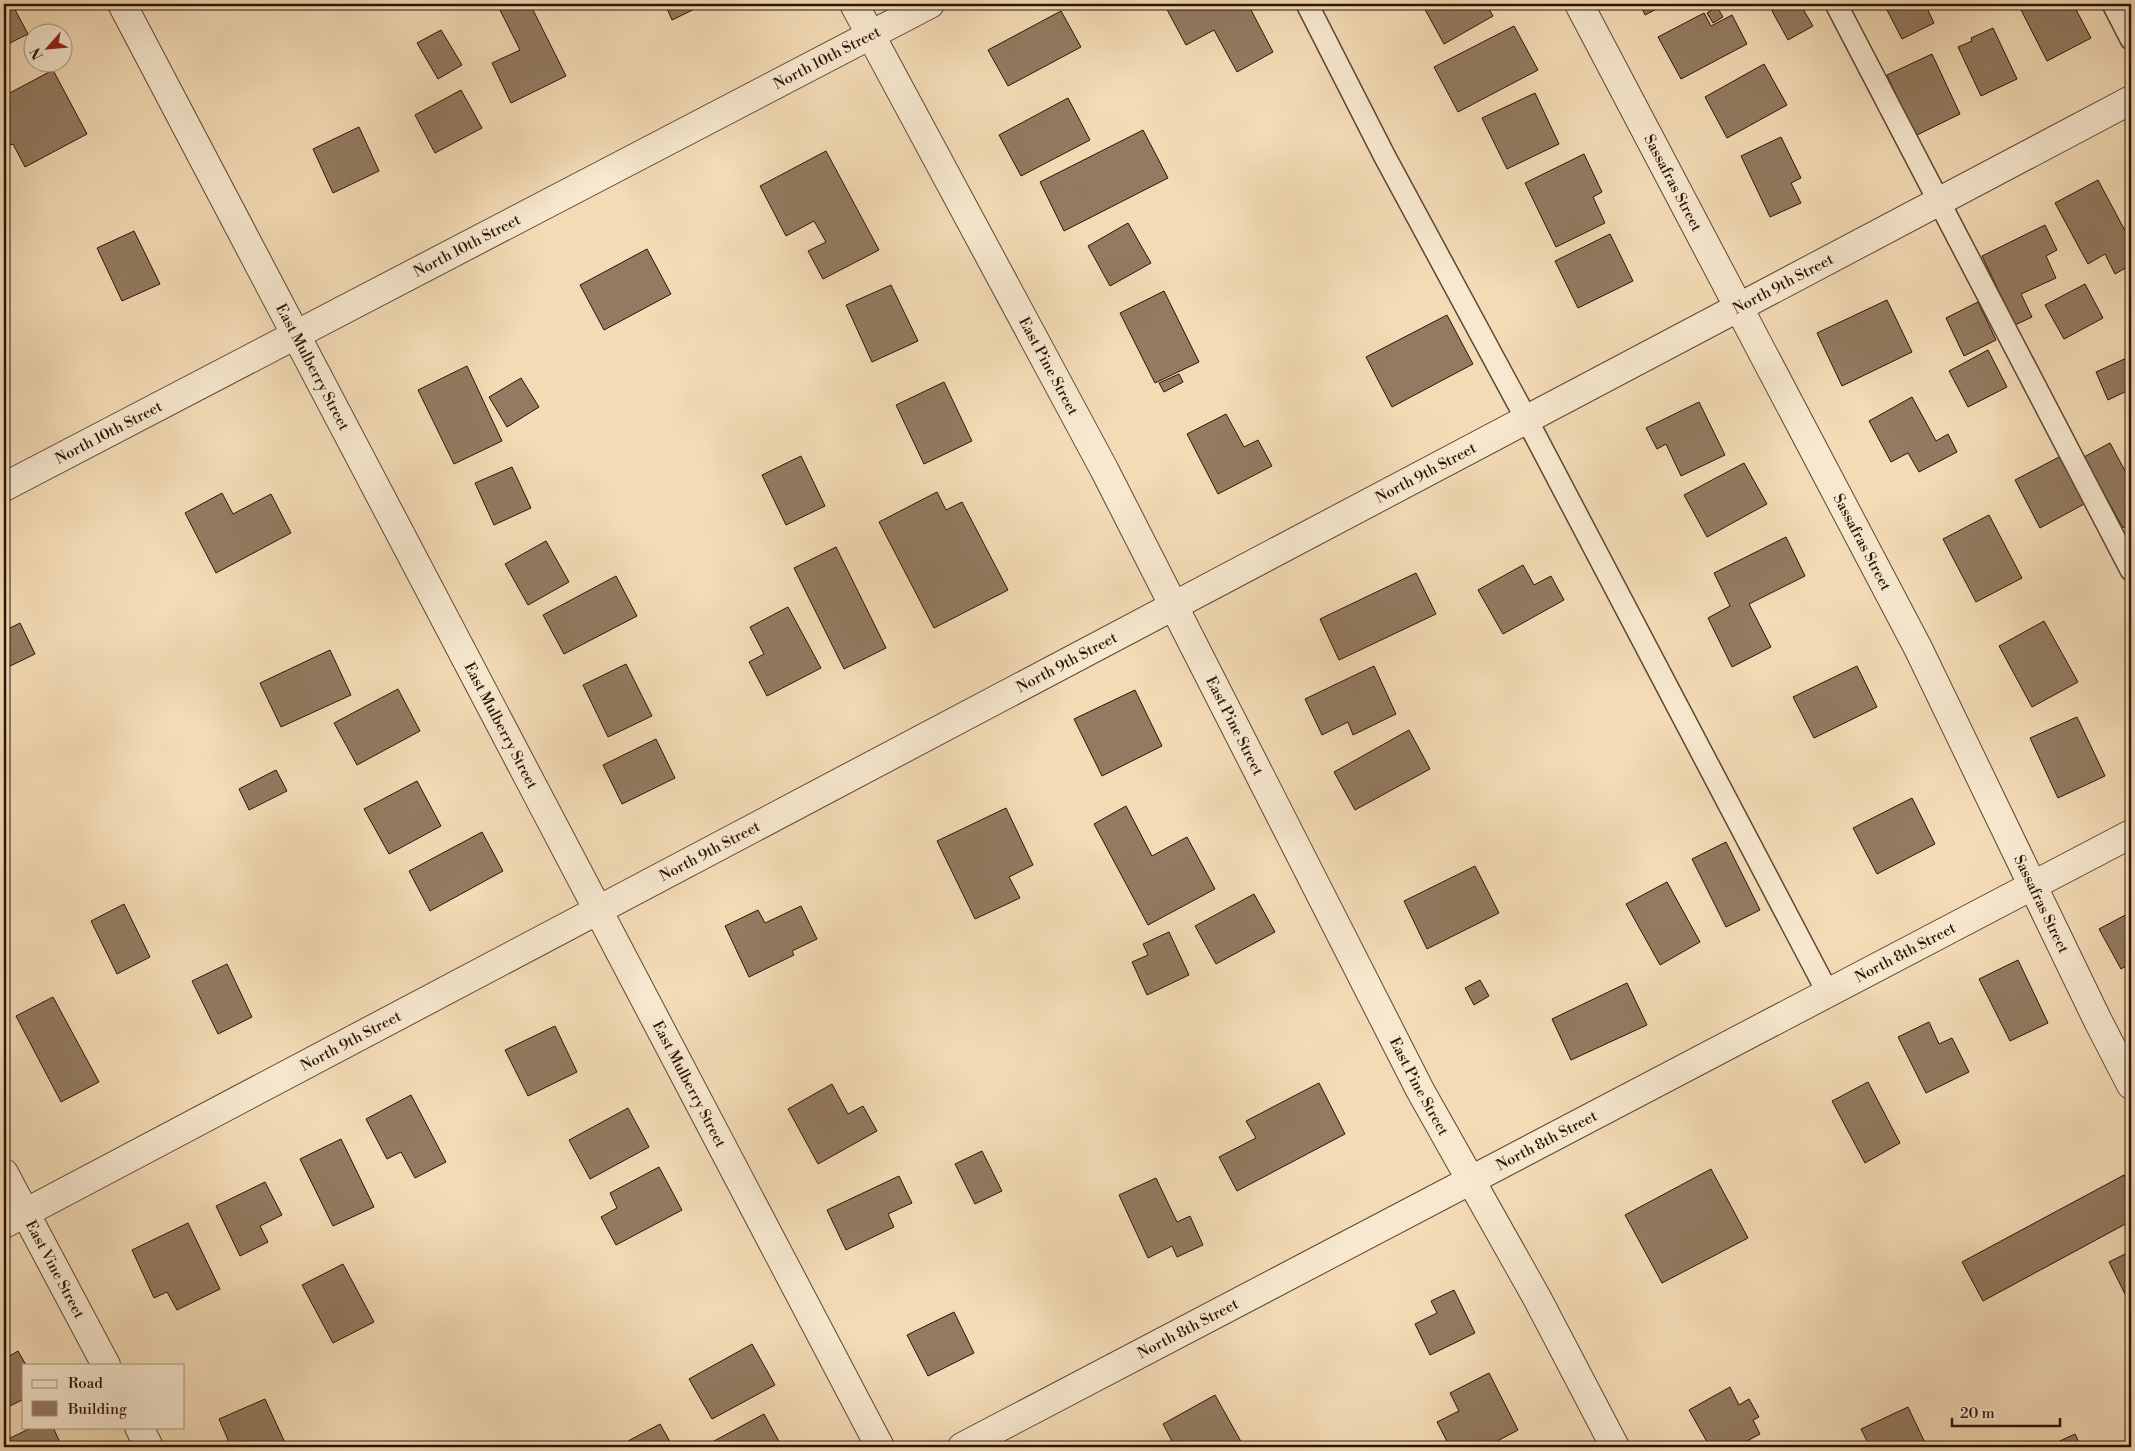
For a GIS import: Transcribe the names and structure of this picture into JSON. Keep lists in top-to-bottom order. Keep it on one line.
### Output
{"streets":{"street":["North 10th Street","Sassafras Street","North 9th Street","East Pine Street","East Mulberry Street","North 8th Street","East Vine Street"]},"crossings":[["North 10th Street","East Pine Street"],["North 10th Street","East Mulberry Street"],["Sassafras Street","North 9th Street"],["Sassafras Street","North 8th Street"],["North 9th Street","East Pine Street"],["North 9th Street","East Mulberry Street"],["North 9th Street","East Vine Street"],["East Pine Street","North 8th Street"]],"legend":["Road","Building"],"scale_bar":"20 m","north":"bottom left"}
